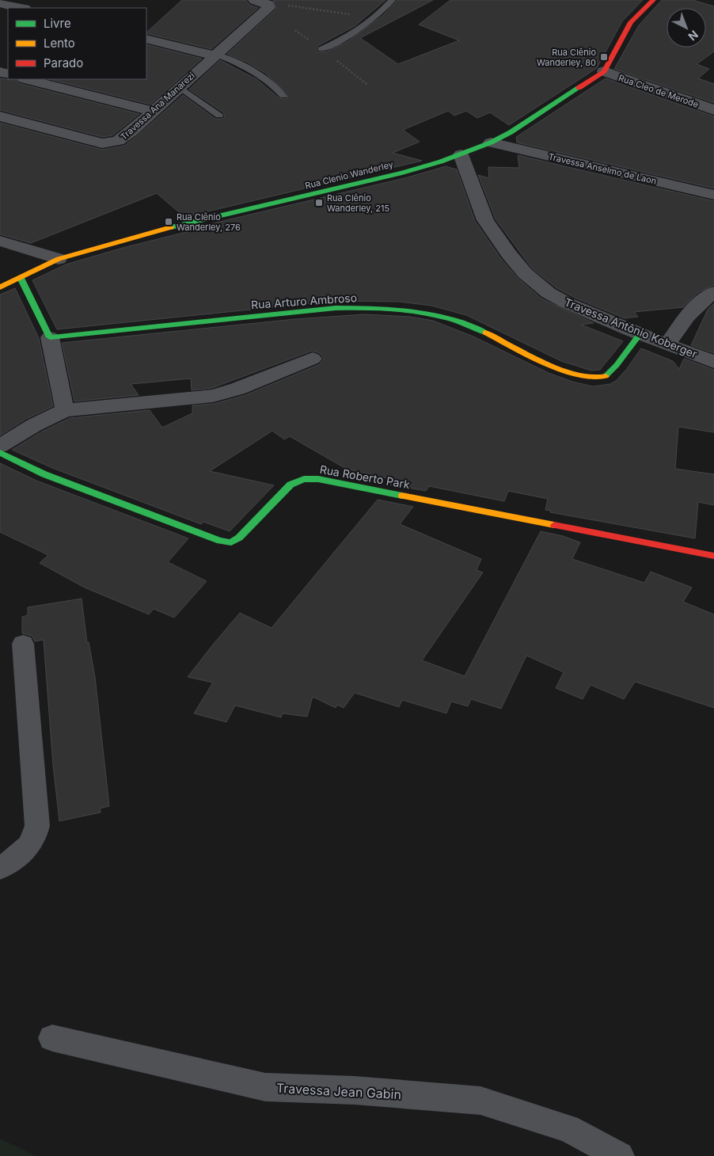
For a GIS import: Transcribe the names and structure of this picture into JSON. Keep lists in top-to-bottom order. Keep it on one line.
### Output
{"streets":{"street":["Rua Cleo de Merode","Travessa Ana Manarezi","Travessa Anselmo de Laon","Rua Clenio Wanderley","Rua Arturo Ambroso","Travessa Antônio Koberger","Rua Roberto Park","Travessa Jean Gabin"]},"crossings":[["Rua Cleo de Merode","Rua Clenio Wanderley"],["Travessa Anselmo de Laon","Rua Clenio Wanderley"],["Rua Clenio Wanderley","Travessa Antônio Koberger"],["Rua Arturo Ambroso","Travessa Antônio Koberger"]],"places":{"transit":["Rua Clênio Wanderley, 80","Rua Clênio Wanderley, 215","Rua Clênio Wanderley, 276"]},"legend":["Livre","Lento","Parado"],"north":"bottom right"}
